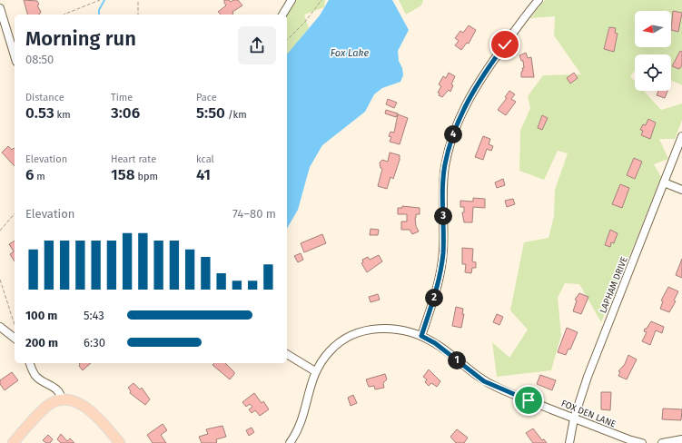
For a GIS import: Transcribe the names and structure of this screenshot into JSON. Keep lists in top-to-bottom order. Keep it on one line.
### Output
{"streets":{"street":["LAPHAM DRIVE","FOX DEN LANE"]},"crossings":[["LAPHAM DRIVE","FOX DEN LANE"]],"water":["Fox Lake"],"north":"left","page":{"heading":["Morning run","08:50"],"stats":[["Distance","0.53 km"],["Time","3:06"],["Pace","5:50 /km"],["Elevation","6 m"],["Heart rate","158 bpm"],["kcal","41"]],"pins":["4","3","2","1"],"chart":["Elevation","74–80 m"],"list":[{"name":"100 m","note":"5:43"},{"name":"200 m","note":"6:30"}]}}
